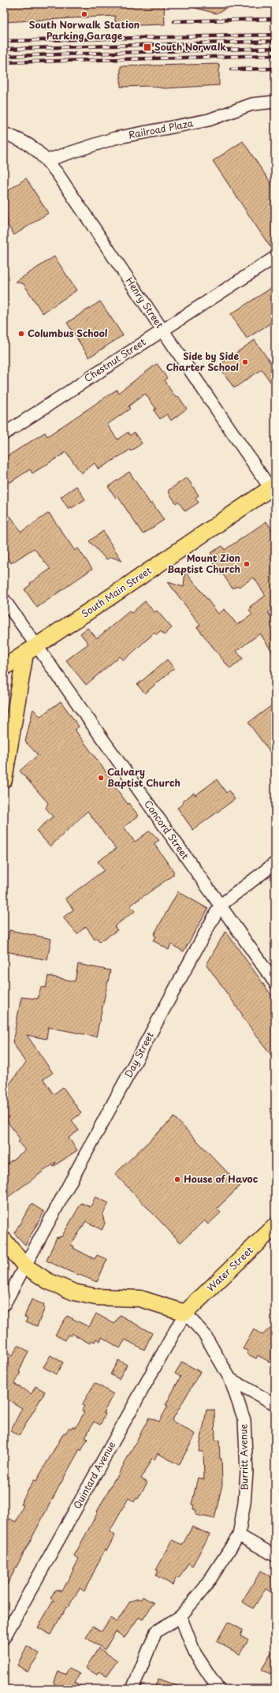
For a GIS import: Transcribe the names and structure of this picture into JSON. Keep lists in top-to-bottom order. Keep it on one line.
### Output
{"streets":{"main road":["South Main Street","Water Street"],"street":["Railroad Plaza","Henry Street","Chestnut Street","Concord Street","Day Street","Burritt Avenue","Quintard Avenue"]},"crossings":[["Railroad Plaza","Henry Street"],["Henry Street","Chestnut Street"],["Henry Street","South Main Street"],["South Main Street","Concord Street"],["Concord Street","Day Street"],["Water Street","Burritt Avenue"],["Water Street","Quintard Avenue"],["Burritt Avenue","Quintard Avenue"]],"places":{"other":["South Norwalk Station Parking Garage","Columbus School","Side by Side Charter School","Mount Zion Baptist Church","Calvary Baptist Church","House of Havoc"],"transit":["South Norwalk"]}}
